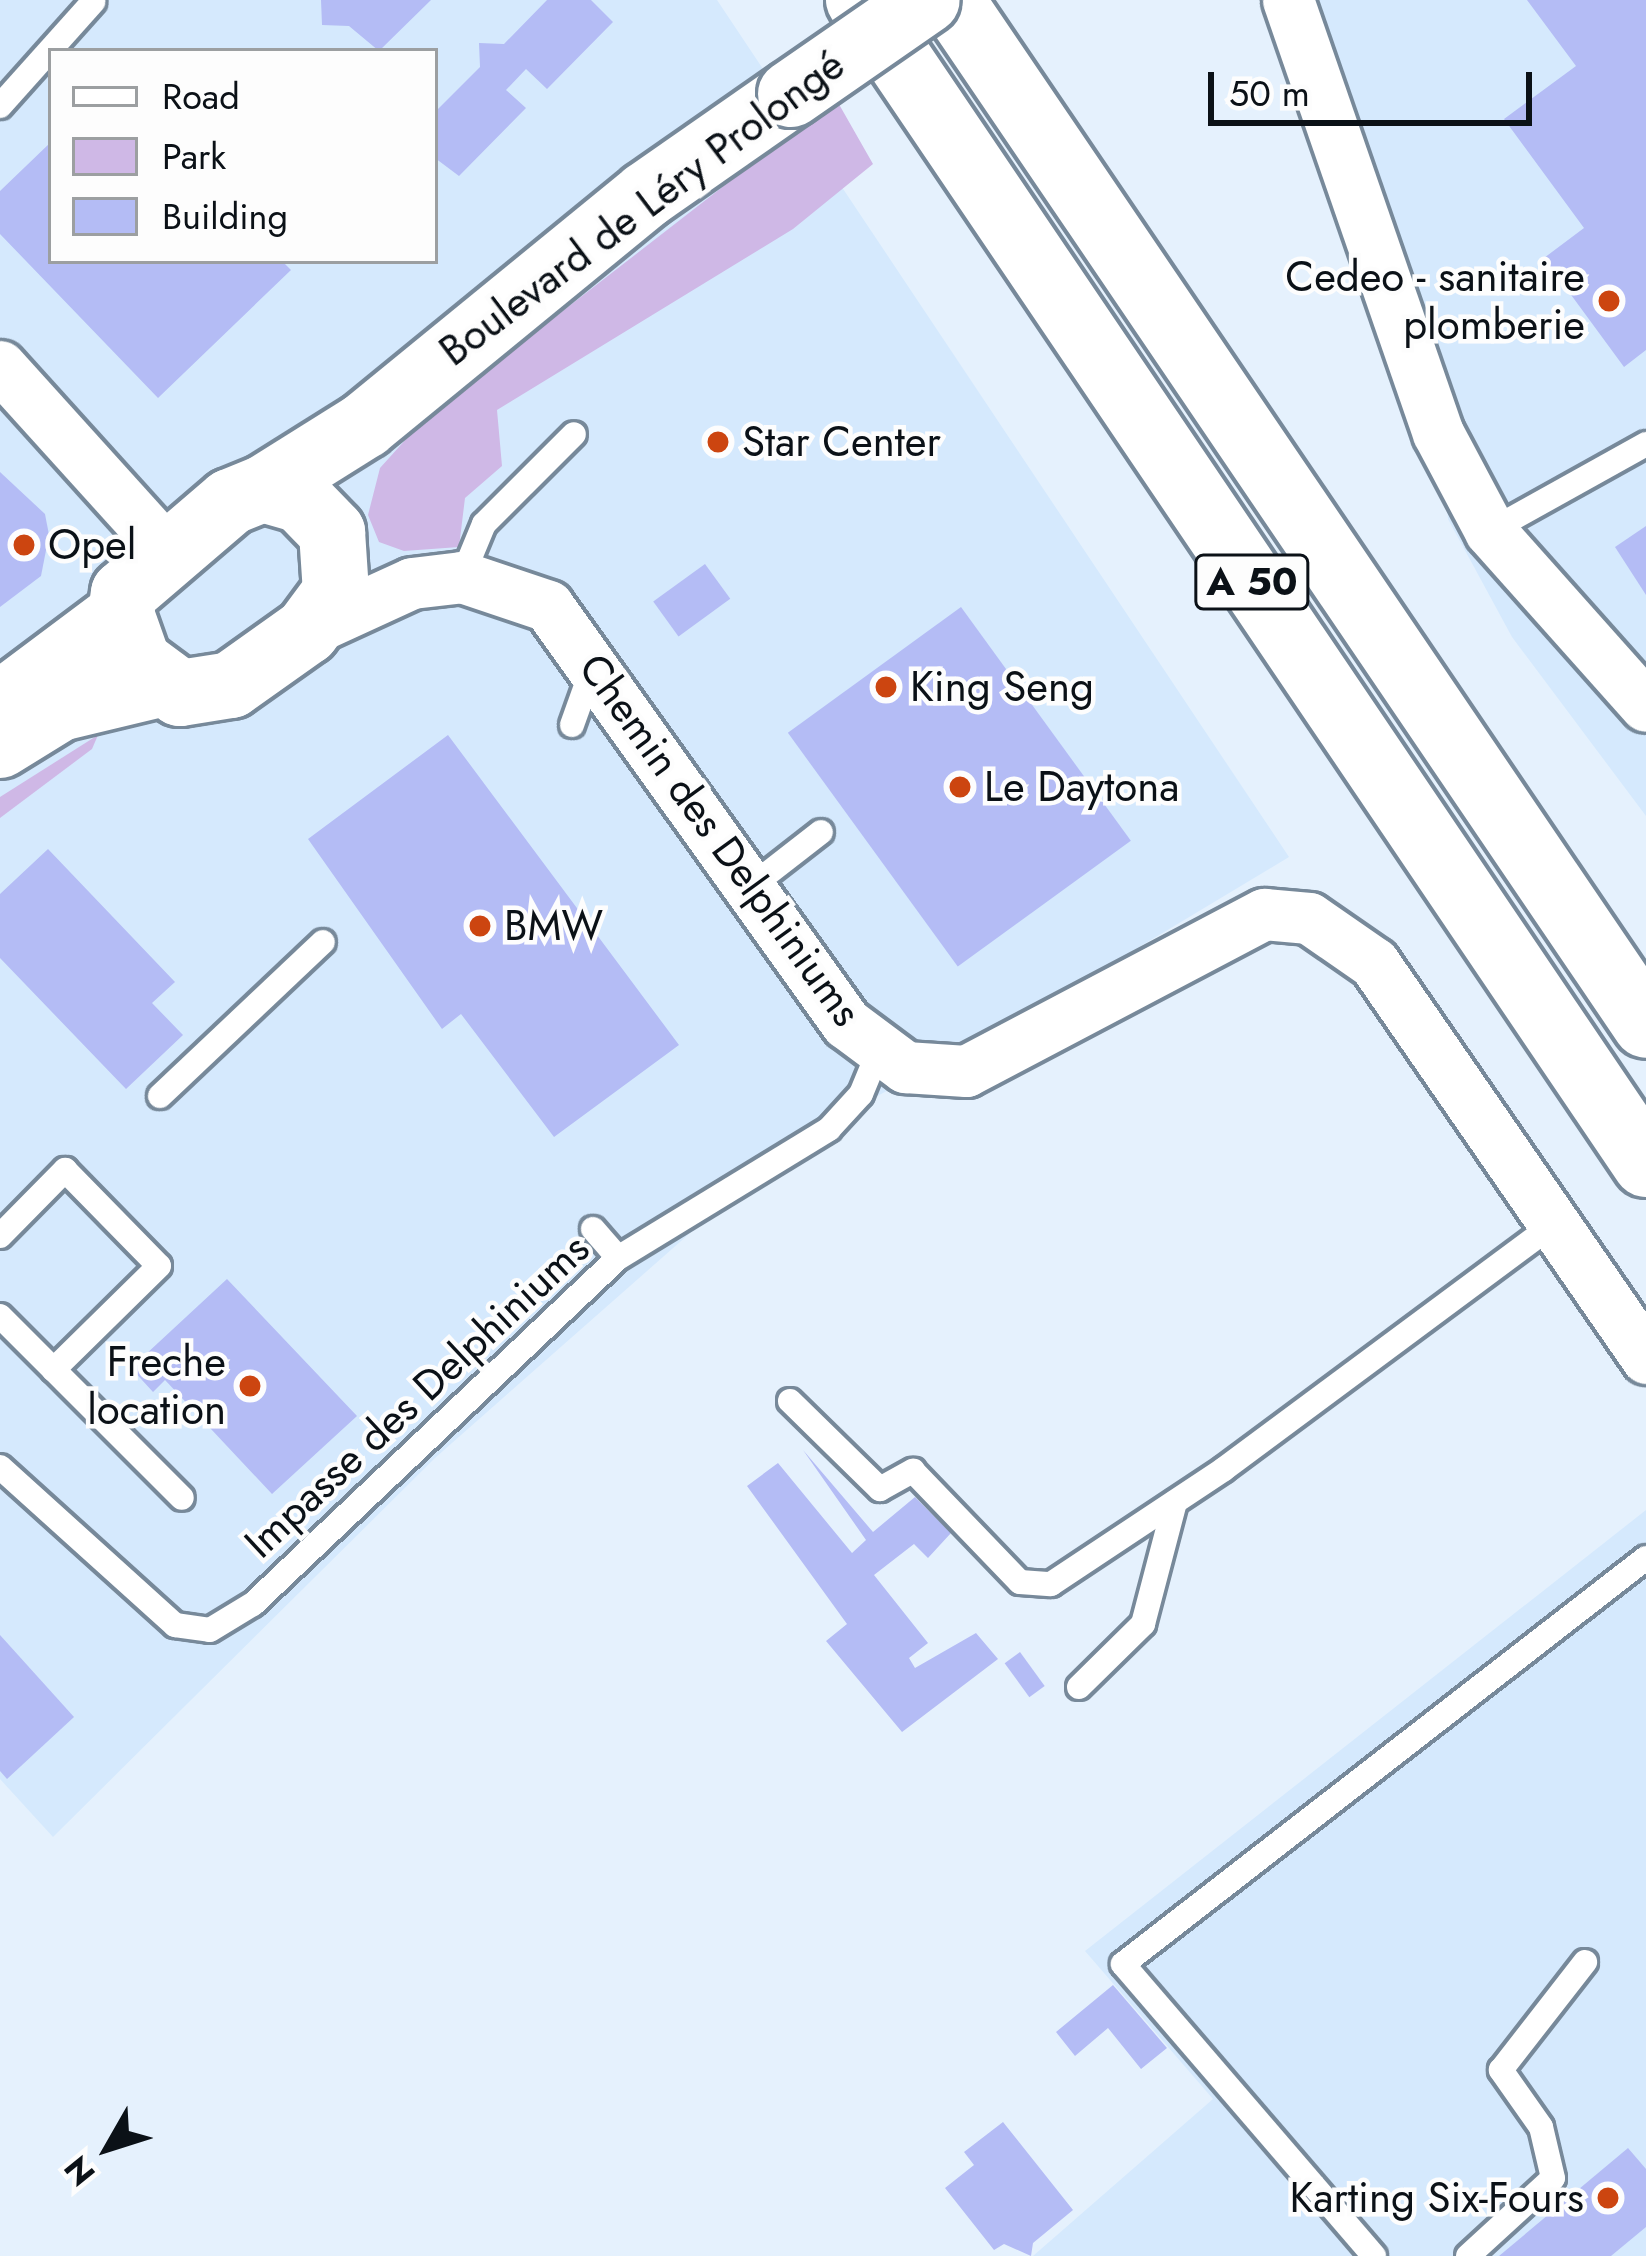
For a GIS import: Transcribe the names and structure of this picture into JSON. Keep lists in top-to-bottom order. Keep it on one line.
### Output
{"streets":{"main road":["Boulevard de Léry Prolongé","A 50"],"street":["Chemin des Delphiniums"],"lane":["Impasse des Delphiniums"]},"crossings":[["Boulevard de Léry Prolongé","Chemin des Delphiniums"],["Chemin des Delphiniums","Impasse des Delphiniums"]],"places":["Cedeo - sanitaire plomberie","Star Center","Opel","King Seng","Le Daytona","BMW","Freche location","Karting Six-Fours"],"legend":["Road","Park","Building"],"scale_bar":"50 m","north":"bottom left"}
